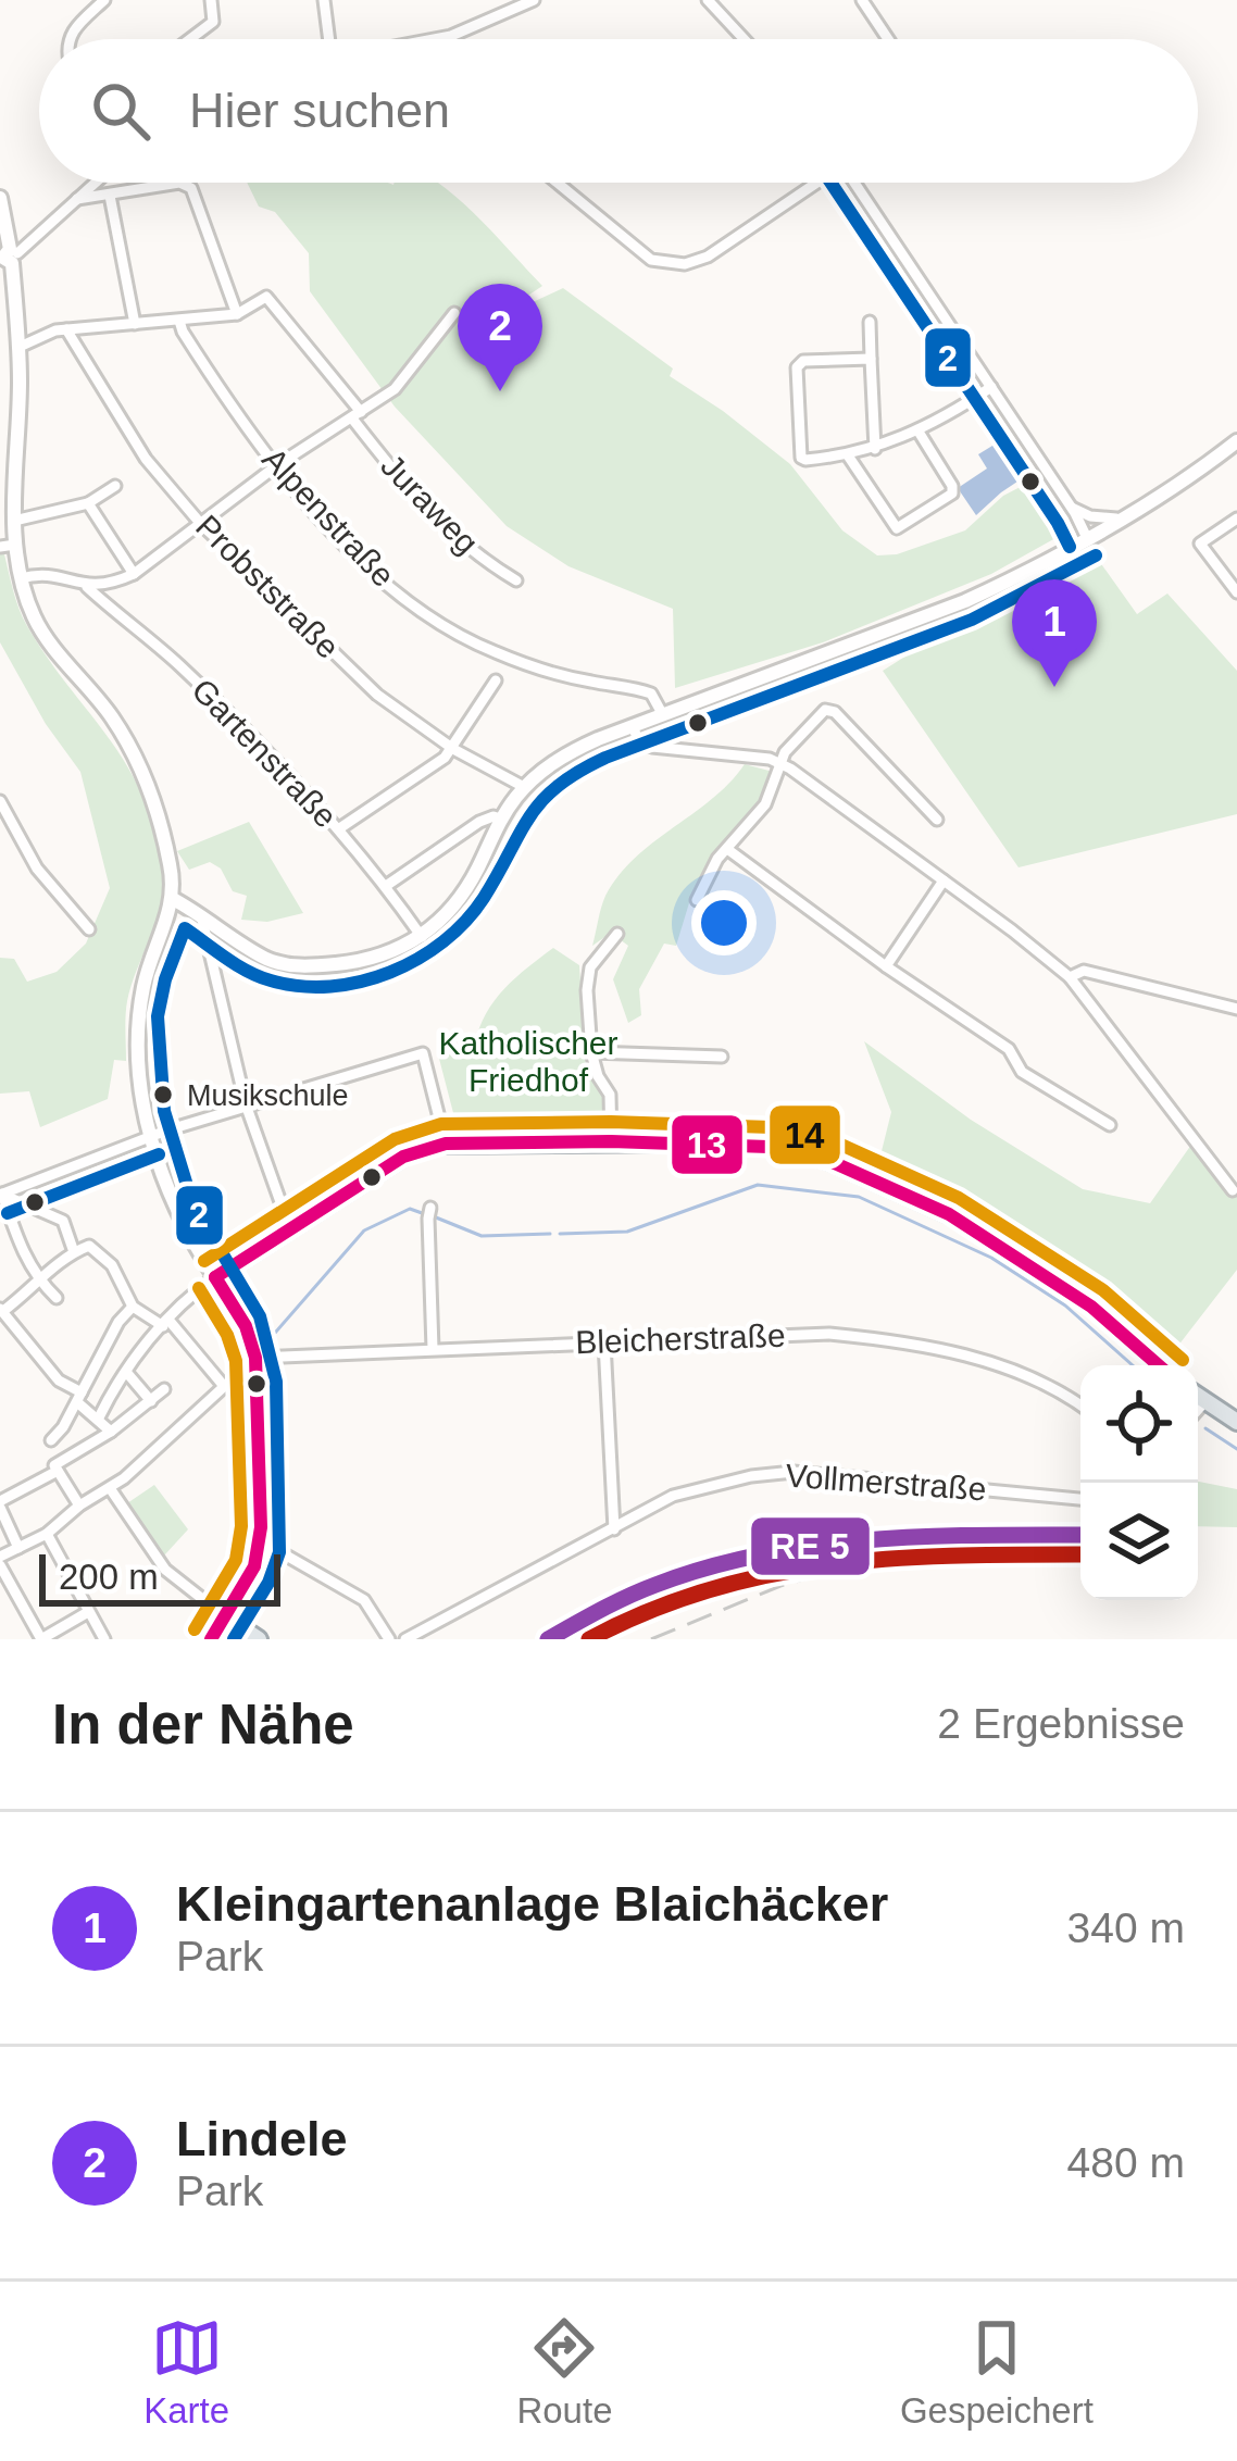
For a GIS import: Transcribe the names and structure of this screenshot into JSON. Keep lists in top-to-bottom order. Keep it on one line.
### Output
{"streets":{"street":["Juraweg","Alpenstraße","Probststraße","Gartenstraße","Bleicherstraße","Vollmerstraße"]},"parks":["Katholischer Friedhof"],"places":["Musikschule"],"lines":["transit line 2","transit line 14","transit line 13"],"scale_bar":"200 m","page":{"search":"Hier suchen","pins":["2","1"],"scale":"200 m","heading":["In der Nähe","2 Ergebnisse"],"list":[{"mark":"1","name":"Kleingartenanlage Blaichäcker","note":"Park","value":"340 m"},{"mark":"2","name":"Lindele","note":"Park","value":"480 m"}],"nav":["Karte","Route","Gespeichert"]}}
